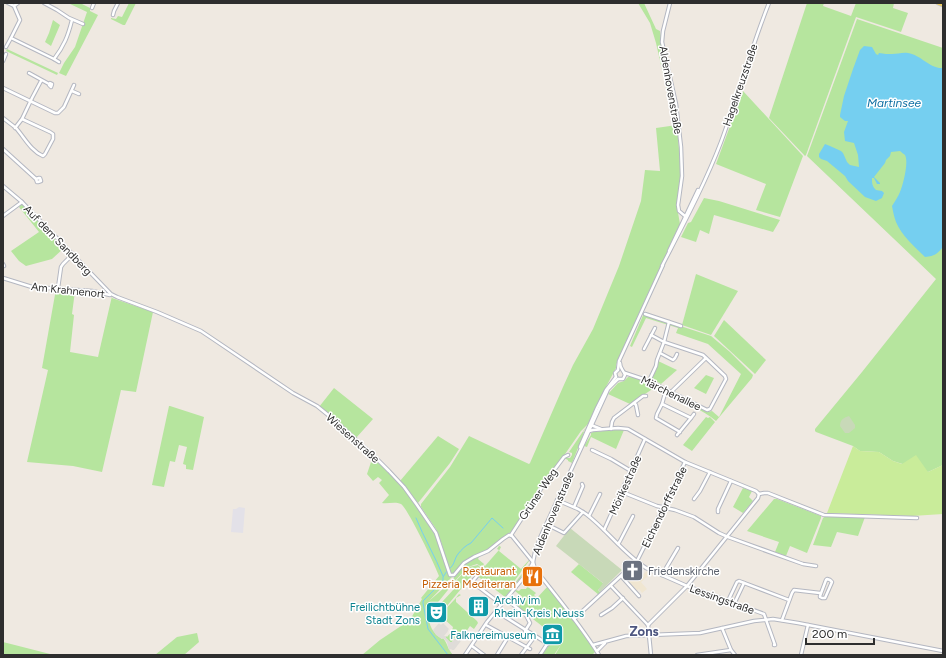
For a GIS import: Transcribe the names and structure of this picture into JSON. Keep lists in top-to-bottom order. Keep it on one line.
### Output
{"streets":{"street":["Hagelkreuzstraße","Aldenhovenstraße","Auf dem Sandberg","Am Krahnenort","Märchenallee","Wiesenstraße","Mörikestraße","Grüner Weg","Eichendorffstraße","Lessingstraße"]},"crossings":[["Hagelkreuzstraße","Aldenhovenstraße"],["Aldenhovenstraße","Märchenallee"],["Aldenhovenstraße","Lessingstraße"],["Auf dem Sandberg","Am Krahnenort"],["Auf dem Sandberg","Wiesenstraße"],["Am Krahnenort","Wiesenstraße"],["Wiesenstraße","Grüner Weg"],["Mörikestraße","Lessingstraße"],["Eichendorffstraße","Lessingstraße"]],"districts":["Zons"],"water":["Martinsee"],"places":{"church":["Friedenskirche"],"restaurant":["Restaurant Pizzeria Mediterran"],"building":["Archiv im Rhein-Kreis Neuss"],"theatre":["Freilichtbühne Stadt Zons"],"museum":["Falknereimuseum"]},"scale_bar":"200 m"}
